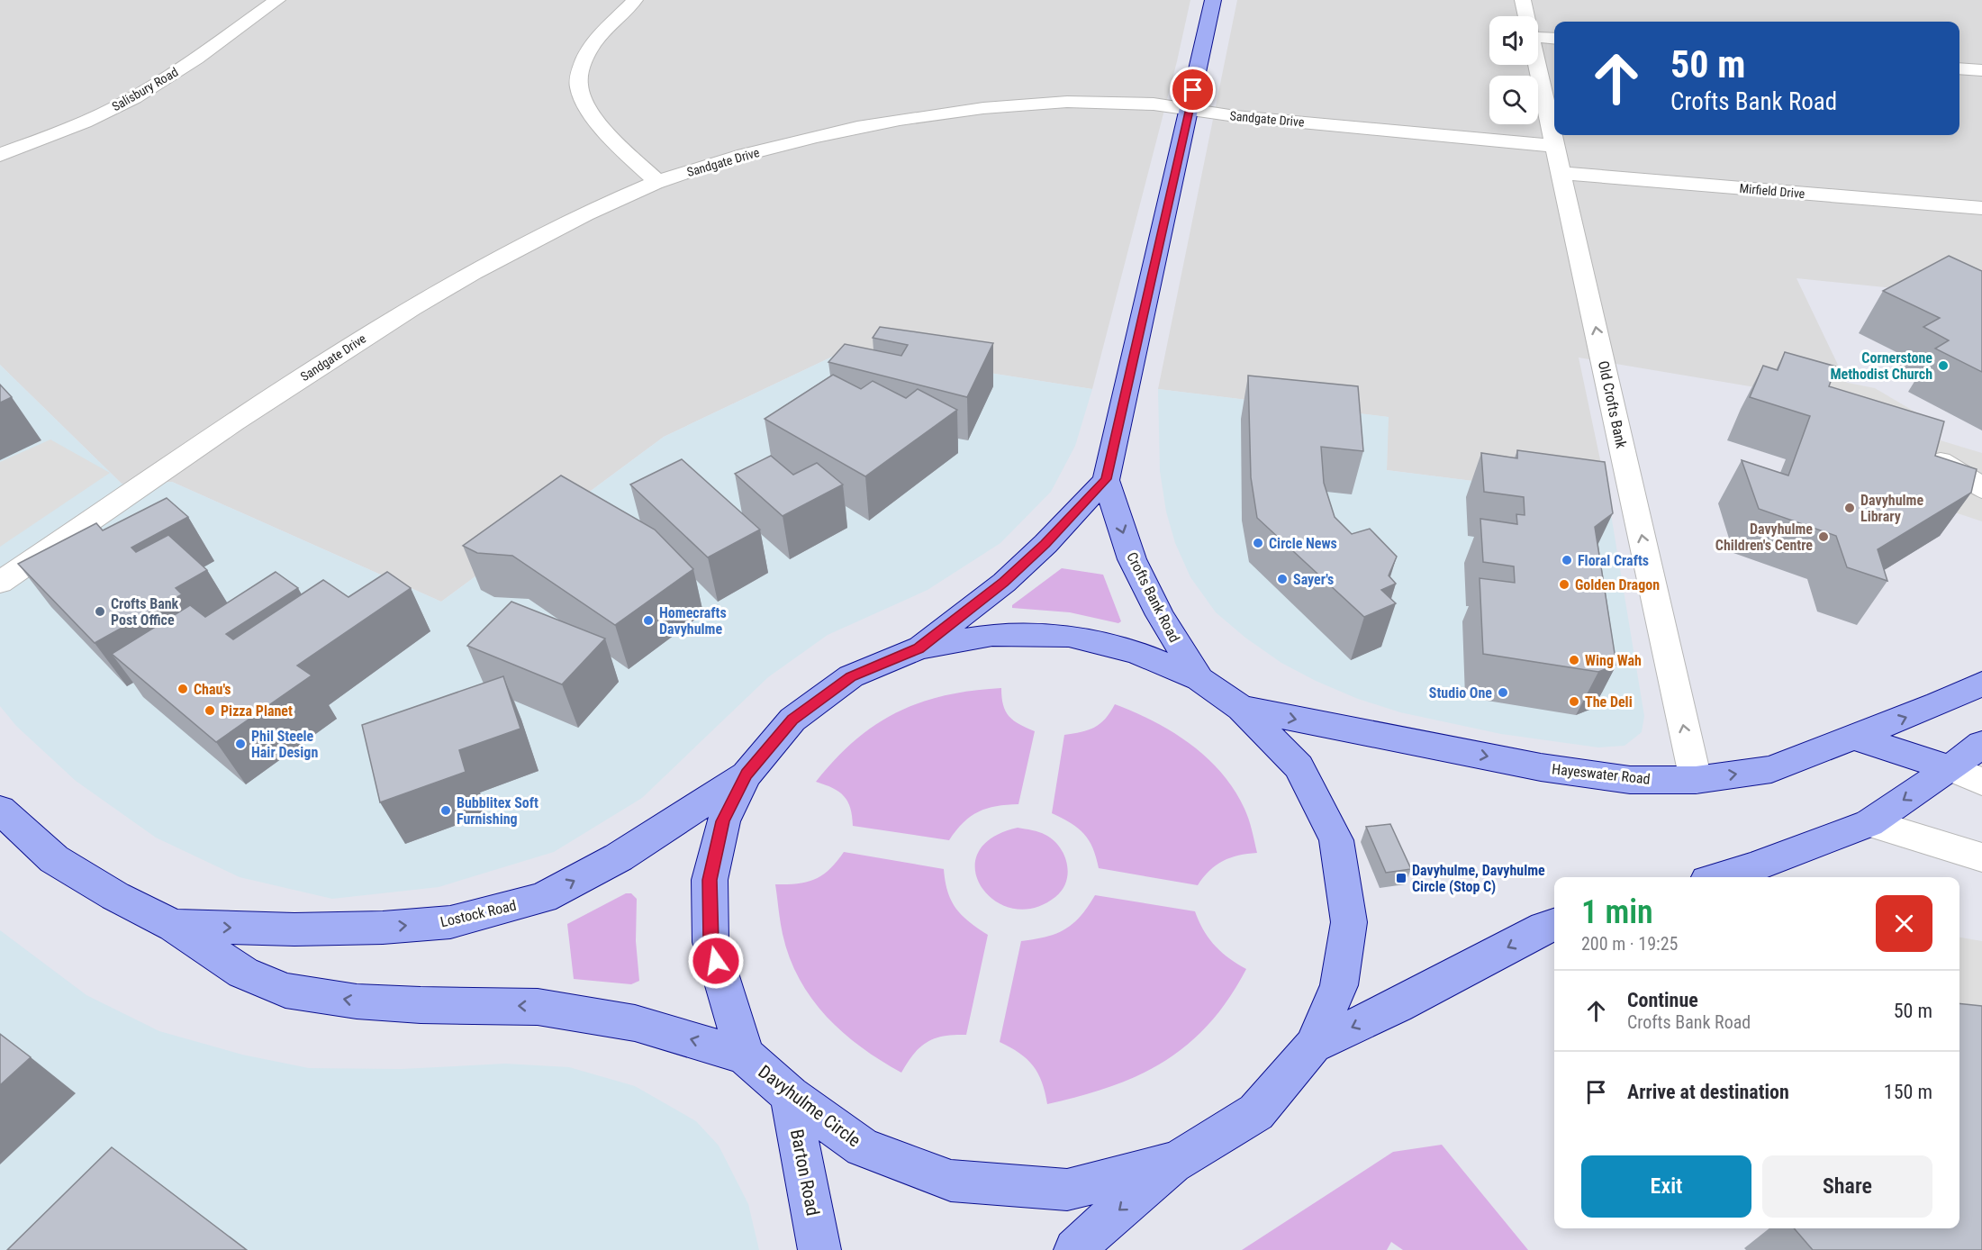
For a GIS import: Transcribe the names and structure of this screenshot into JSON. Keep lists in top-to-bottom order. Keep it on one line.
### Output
{"streets":{"main road":["Crofts Bank Road","Hayeswater Road","Lostock Road","Davyhulme Circle","Barton Road"],"street":["Salisbury Road","Sandgate Drive","Mirfield Drive","Old Crofts Bank"]},"crossings":[["Sandgate Drive","Old Crofts Bank"],["Mirfield Drive","Old Crofts Bank"],["Old Crofts Bank","Hayeswater Road"],["Crofts Bank Road","Davyhulme Circle"],["Hayeswater Road","Davyhulme Circle"],["Lostock Road","Davyhulme Circle"],["Davyhulme Circle","Barton Road"]],"one_way":["Old Crofts Bank","Crofts Bank Road"],"places":{"other":["Cornerstone Methodist Church","Davyhulme Library","Davyhulme Children's Centre","Circle News","Floral Crafts","Sayer's","Golden Dragon","Crofts Bank Post Office","Homecrafts Davyhulme","Wing Wah","Chau's","Studio One","The Deli","Pizza Planet","Phil Steele Hair Design","Bubblitex Soft Furnishing"],"transit":["Davyhulme, Davyhulme Circle (Stop C)"]},"page":{"turn":["50 m","Crofts Bank Road"],"heading":["1 min","200 m · 19:25"],"list":[{"name":"Continue","note":"Crofts Bank Road","value":"50 m"},{"name":"Arrive at destination","value":"150 m"}],"buttons":["Exit","Share"]}}
